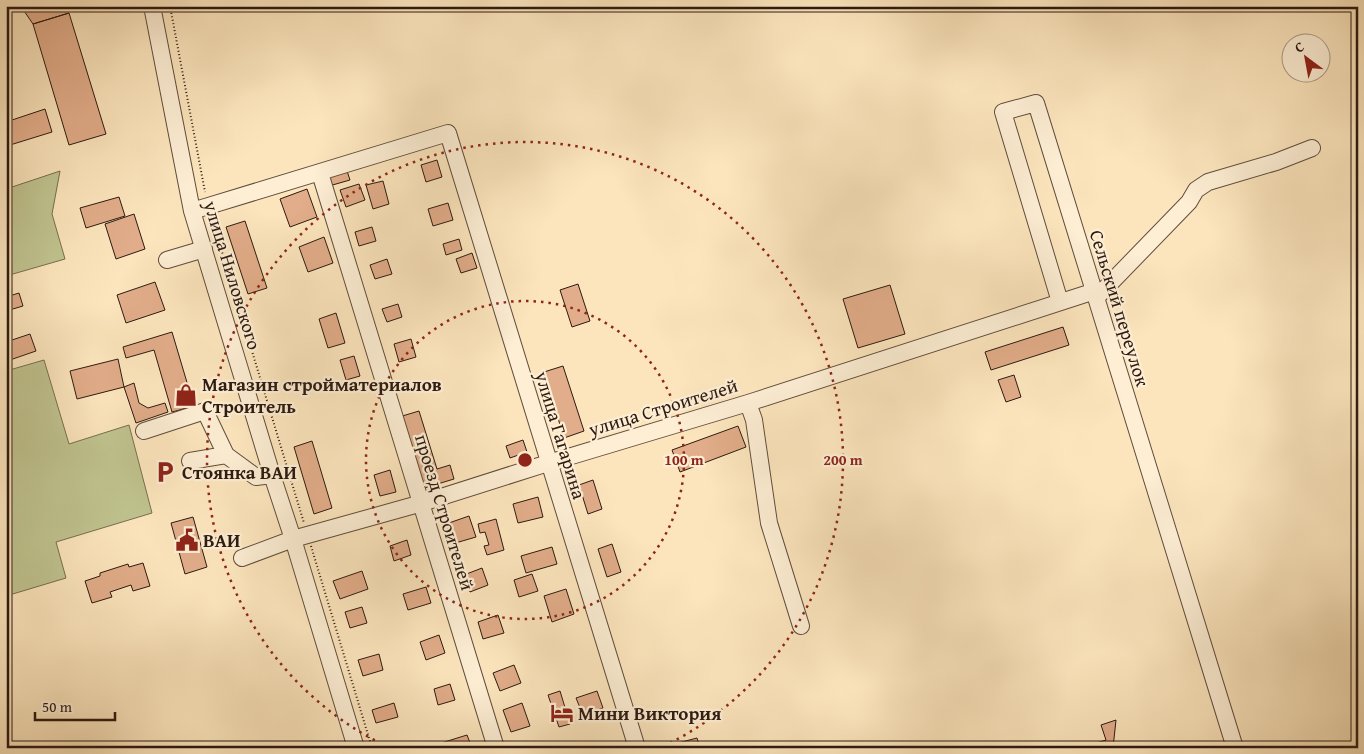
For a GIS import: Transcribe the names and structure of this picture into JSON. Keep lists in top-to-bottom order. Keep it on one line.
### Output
{"streets":{"street":["улица Ниловского","Сельский переулок","улица Строителей","улица Гагарина","проезд Строителей"]},"crossings":[["улица Ниловского","улица Строителей"],["Сельский переулок","улица Строителей"],["улица Строителей","улица Гагарина"],["улица Строителей","проезд Строителей"],["улица Гагарина","проезд Строителей"]],"places":{"shop":["Магазин стройматериалов Строитель"],"parking":["Стоянка ВАИ"],"public building":["ВАИ"],"hotel":["Мини Виктория"]},"scale_bar":"50 m","north":"top left","rings":["100 m","200 m"]}
